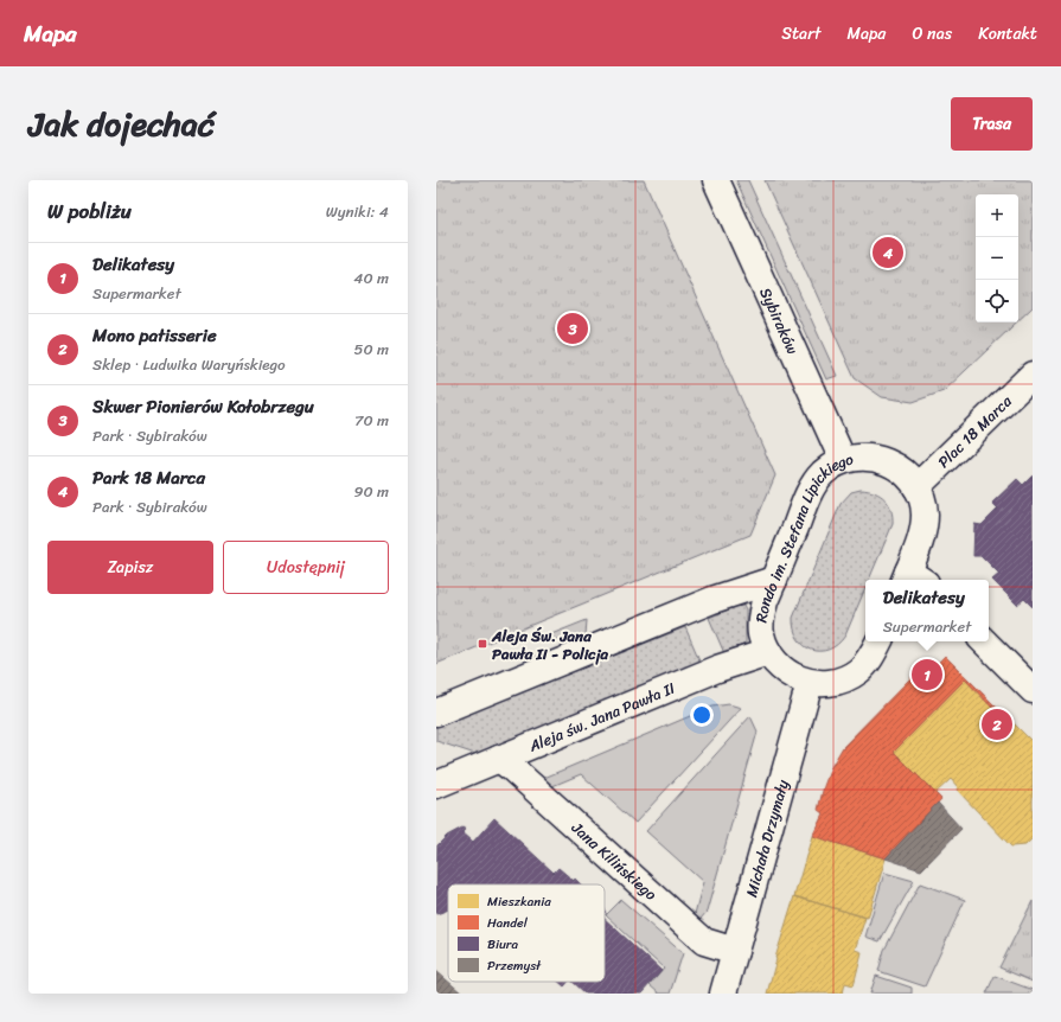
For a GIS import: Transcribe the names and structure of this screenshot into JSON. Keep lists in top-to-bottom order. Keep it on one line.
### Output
{"streets":{"street":["Sybiraków","Plac 18 Marca","Rondo im. Stefana Lipickiego","Aleja św. Jana Pawła II","Michała Drzymały","Jana Kilińskiego"]},"crossings":[["Sybiraków","Rondo im. Stefana Lipickiego"],["Plac 18 Marca","Rondo im. Stefana Lipickiego"],["Rondo im. Stefana Lipickiego","Aleja św. Jana Pawła II"],["Rondo im. Stefana Lipickiego","Michała Drzymały"],["Aleja św. Jana Pawła II","Jana Kilińskiego"],["Michała Drzymały","Jana Kilińskiego"]],"places":{"transit":["Aleja Św. Jana Pawła II - Policja"]},"legend":["Mieszkania","Handel","Biura","Przemysł"],"page":{"header":"Mapa","nav":["Start","Mapa","O nas","Kontakt"],"title":"Jak dojechać","buttons":["Trasa",["Zapisz","Udostępnij"]],"heading":["W pobliżu","Wyniki: 4"],"map_buttons":["+","−"],"pins":["4","3","1","2"],"list":[{"mark":"1","name":"Delikatesy","note":"Supermarket","value":"40 m"},{"mark":"2","name":"Mono patisserie","note":"Sklep · Ludwika Waryńskiego","value":"50 m"},{"mark":"3","name":"Skwer Pionierów Kołobrzegu","note":"Park · Sybiraków","value":"70 m"},{"mark":"4","name":"Park 18 Marca","note":"Park · Sybiraków","value":"90 m"}],"popup":["Delikatesy","Supermarket"]}}
